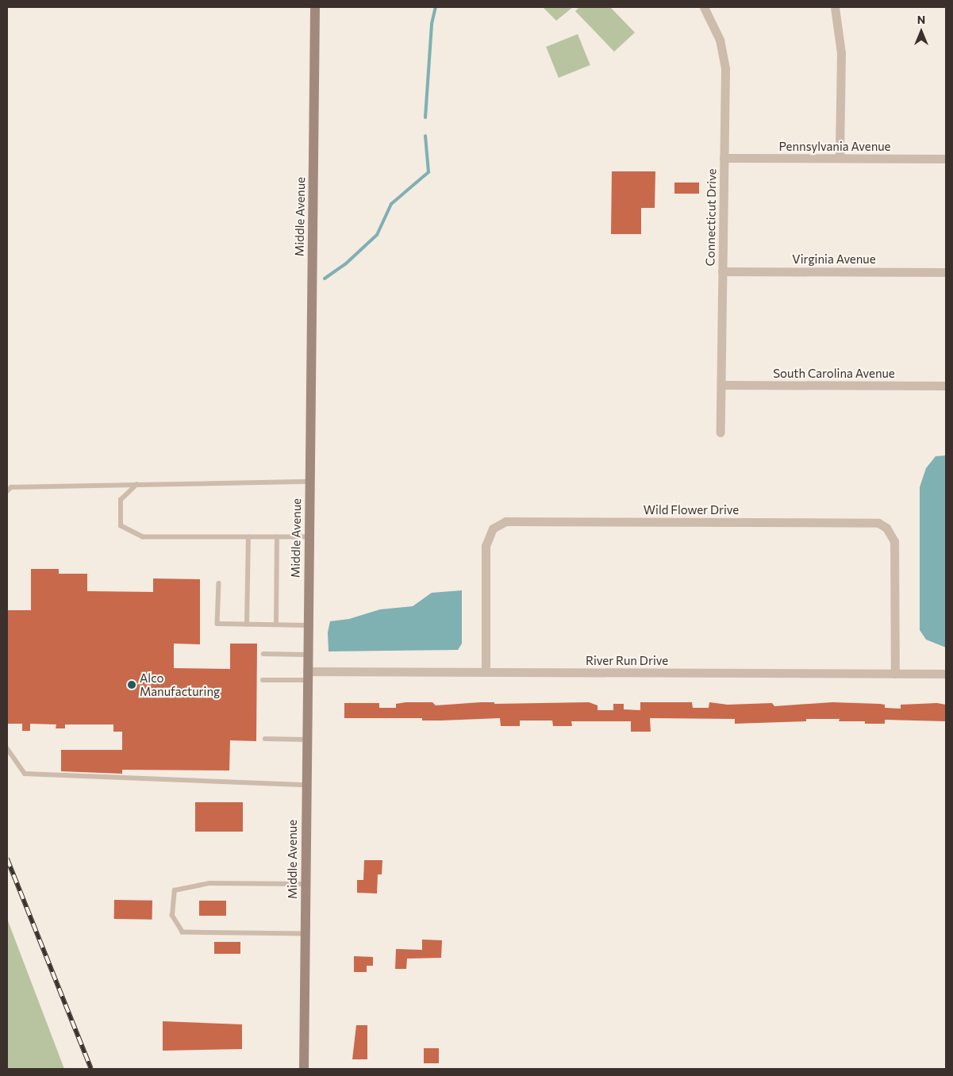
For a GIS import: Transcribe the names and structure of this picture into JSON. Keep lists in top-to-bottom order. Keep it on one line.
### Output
{"streets":{"street":["Pennsylvania Avenue","Middle Avenue","Connecticut Drive","Virginia Avenue","South Carolina Avenue","Wild Flower Drive","River Run Drive"]},"crossings":[["Pennsylvania Avenue","Connecticut Drive"],["Middle Avenue","River Run Drive"],["Connecticut Drive","Virginia Avenue"],["Connecticut Drive","South Carolina Avenue"],["Wild Flower Drive","River Run Drive"]],"places":["Alco Manufacturing"],"north":"top"}
